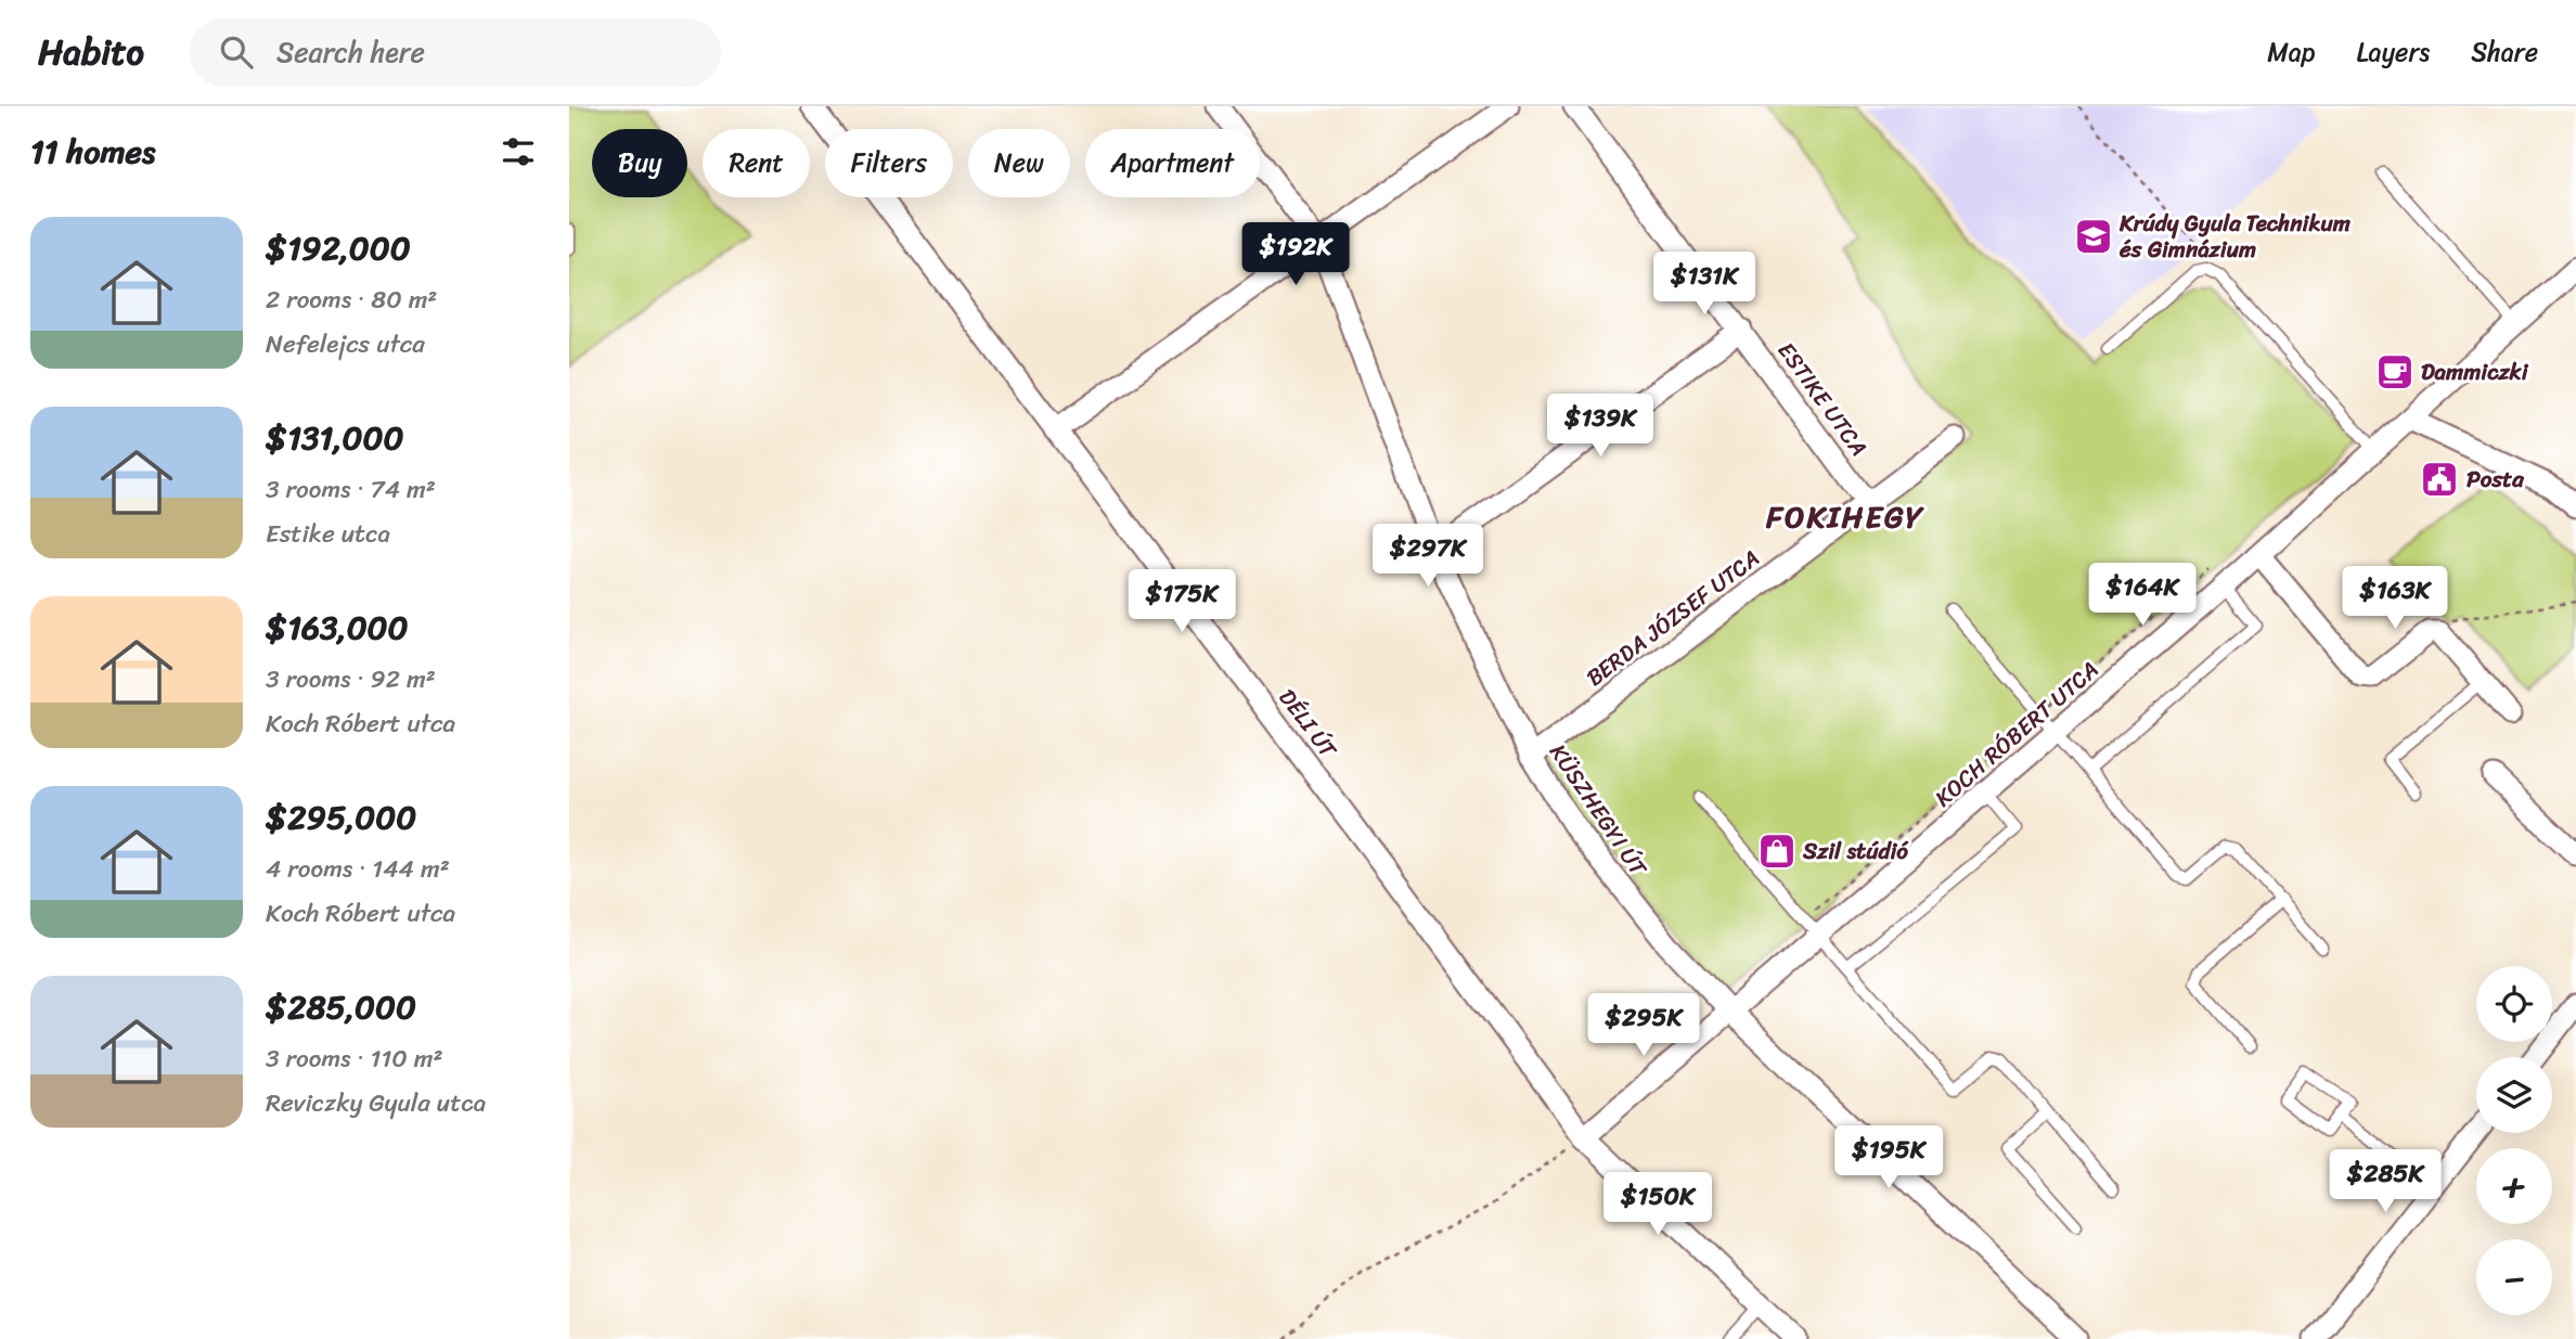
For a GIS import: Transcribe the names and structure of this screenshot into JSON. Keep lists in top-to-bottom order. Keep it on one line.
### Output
{"streets":{"street":["ESTIKE UTCA","BERDA JÓZSEF UTCA","DÉLI ÚT","KOCH RÓBERT UTCA","KÜSZHEGYI ÚT"]},"crossings":[["ESTIKE UTCA","BERDA JÓZSEF UTCA"],["BERDA JÓZSEF UTCA","KÜSZHEGYI ÚT"],["DÉLI ÚT","KOCH RÓBERT UTCA"],["KOCH RÓBERT UTCA","KÜSZHEGYI ÚT"]],"districts":["FOKIHEGY"],"places":{"school or university":["Krúdy Gyula Technikum és Gimnázium"],"cafe":["Dammiczki"],"public building":["Posta"],"shop":["Szil stúdió"]},"page":{"header":"Habito","search":"Search here","nav":["Map","Layers","Share"],"heading":"11 homes","chip":["Buy","Rent","Filters","New","Apartment"],"list":[{"name":"$192,000","note":"2 rooms · 80 m² · Nefelejcs utca"},{"name":"$131,000","note":"3 rooms · 74 m² · Estike utca"},{"name":"$163,000","note":"3 rooms · 92 m² · Koch Róbert utca"},{"name":"$295,000","note":"4 rooms · 144 m² · Koch Róbert utca"},{"name":"$285,000","note":"3 rooms · 110 m² · Reviczky Gyula utca"}],"price":["$192K","$131K","$139K","$297K","$164K","$163K","$175K","$295K","$195K","$285K","$150K"],"map_buttons":["+","−"]}}
